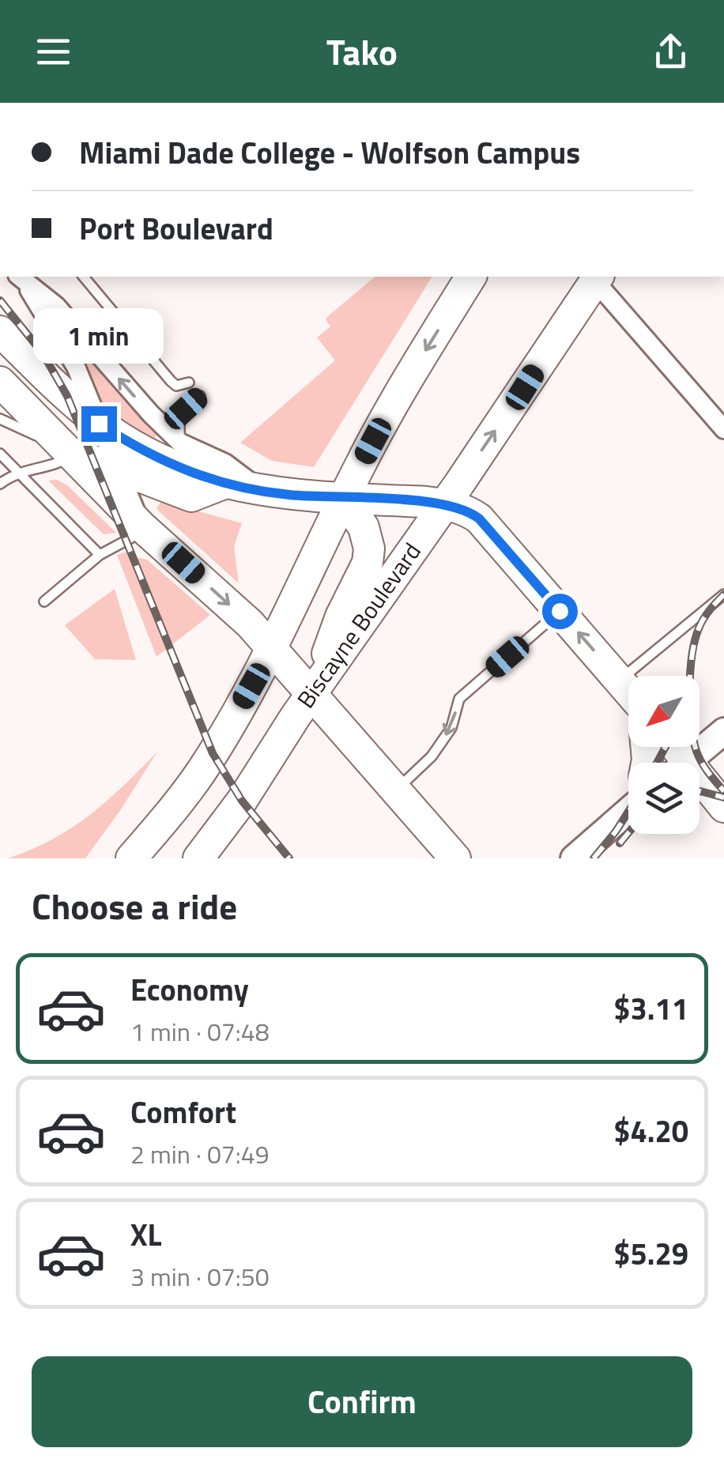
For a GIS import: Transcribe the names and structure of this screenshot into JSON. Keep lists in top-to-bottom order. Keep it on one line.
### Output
{"streets":{"main road":["Biscayne Boulevard"]},"north":"bottom left","page":{"header":"Tako","banner":["Miami Dade College - Wolfson Campus","Port Boulevard"],"bubble":"1 min","heading":"Choose a ride","list":[{"name":"Economy","note":"1 min · 07:48","value":"$3.11"},{"name":"Comfort","note":"2 min · 07:49","value":"$4.20"},{"name":"XL","note":"3 min · 07:50","value":"$5.29"}],"buttons":"Confirm"}}
